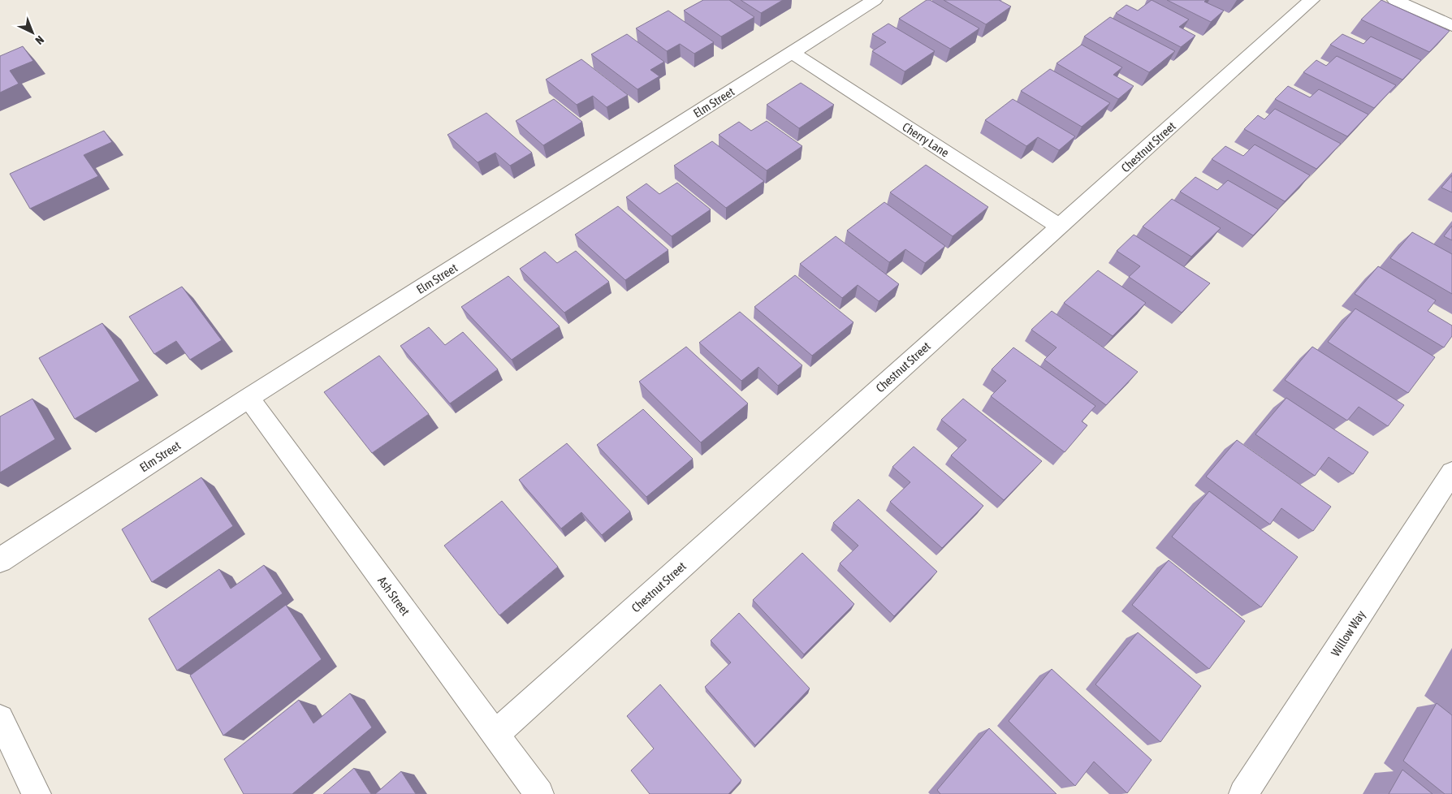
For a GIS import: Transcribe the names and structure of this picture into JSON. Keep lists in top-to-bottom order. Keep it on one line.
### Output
{"streets":{"street":["Elm Street","Cherry Lane","Chestnut Street","Ash Street","Willow Way"]},"crossings":[["Elm Street","Cherry Lane"],["Elm Street","Ash Street"],["Cherry Lane","Chestnut Street"],["Chestnut Street","Ash Street"]],"north":"bottom right"}
